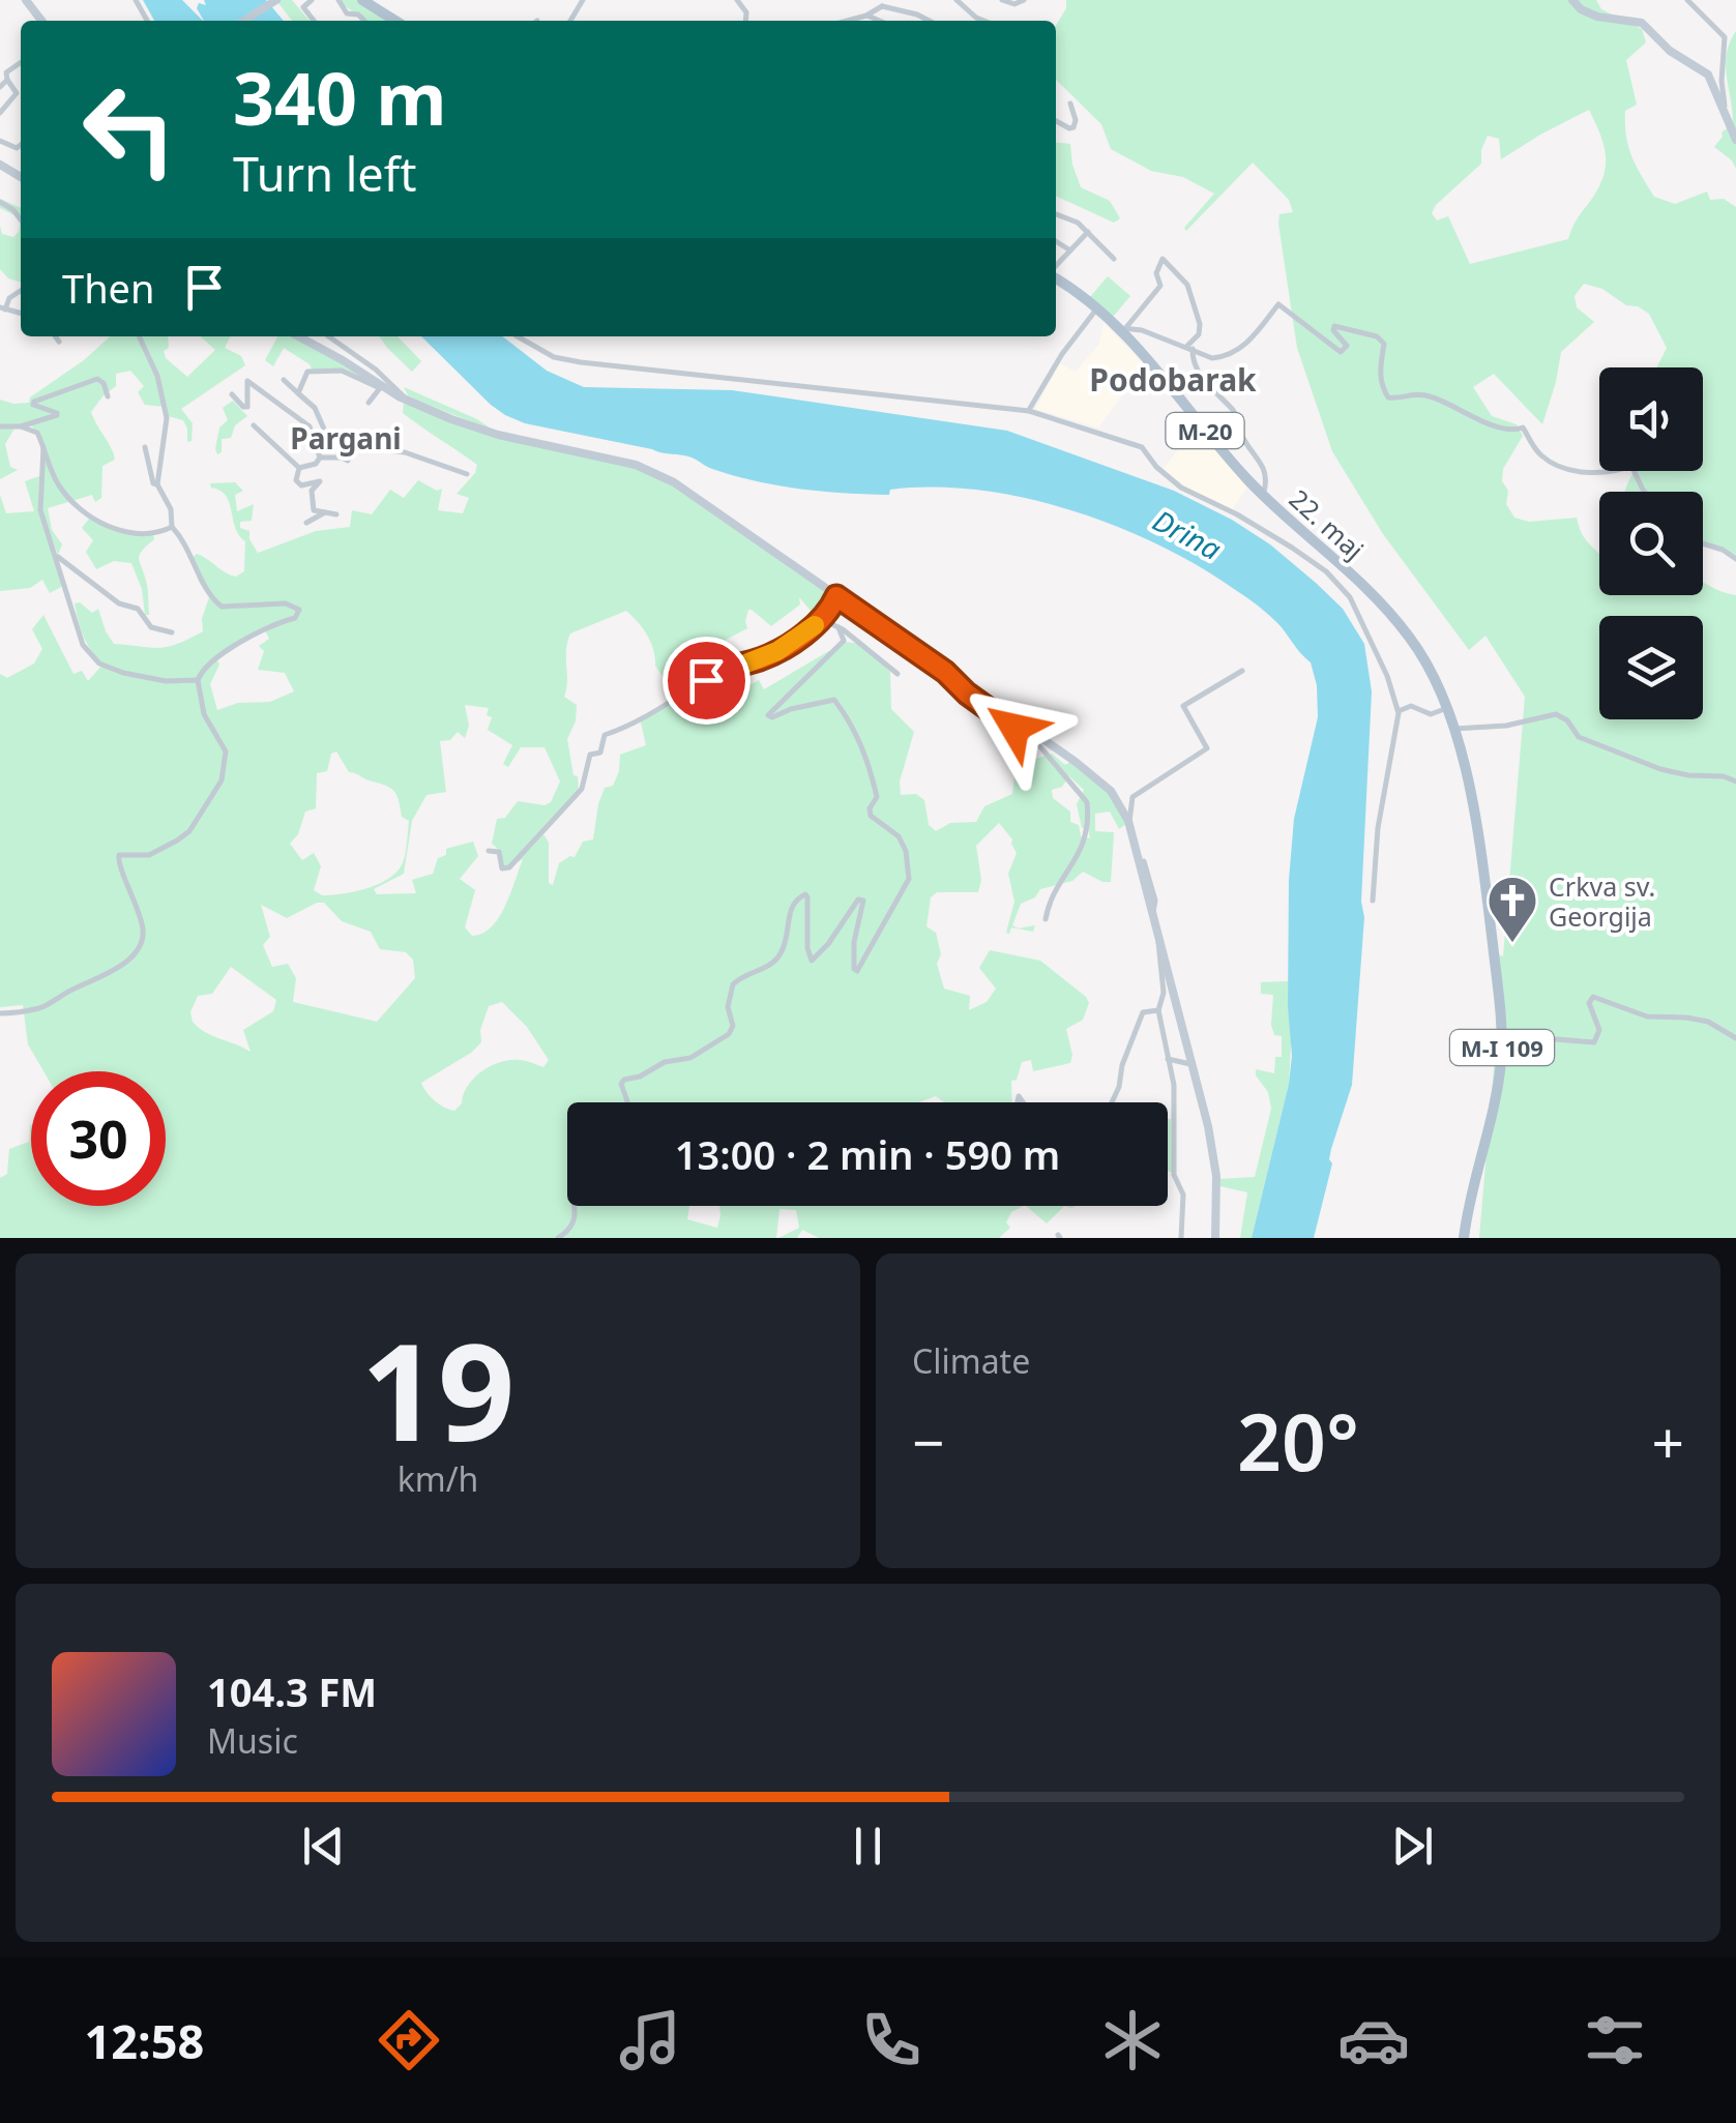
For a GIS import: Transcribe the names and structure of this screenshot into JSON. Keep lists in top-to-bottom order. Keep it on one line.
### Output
{"streets":{"main road":["M-20","22. maj","M-I 109"]},"crossings":[["M-20","22. maj"],["M-20","M-I 109"]],"districts":["Podobarak","Pargani"],"water":["Drina"],"places":{"church":["Crkva sv. Georgija"]},"page":{"turn":["340 m","Turn left"],"then":"Then","limit":"30","trip":"13:00 · 2 min · 590 m","tile":[["19","km/h"],"Climate"],"heat":["−","20°","+"],"song":["104.3 FM","Music"],"tabs":"12:58"}}
